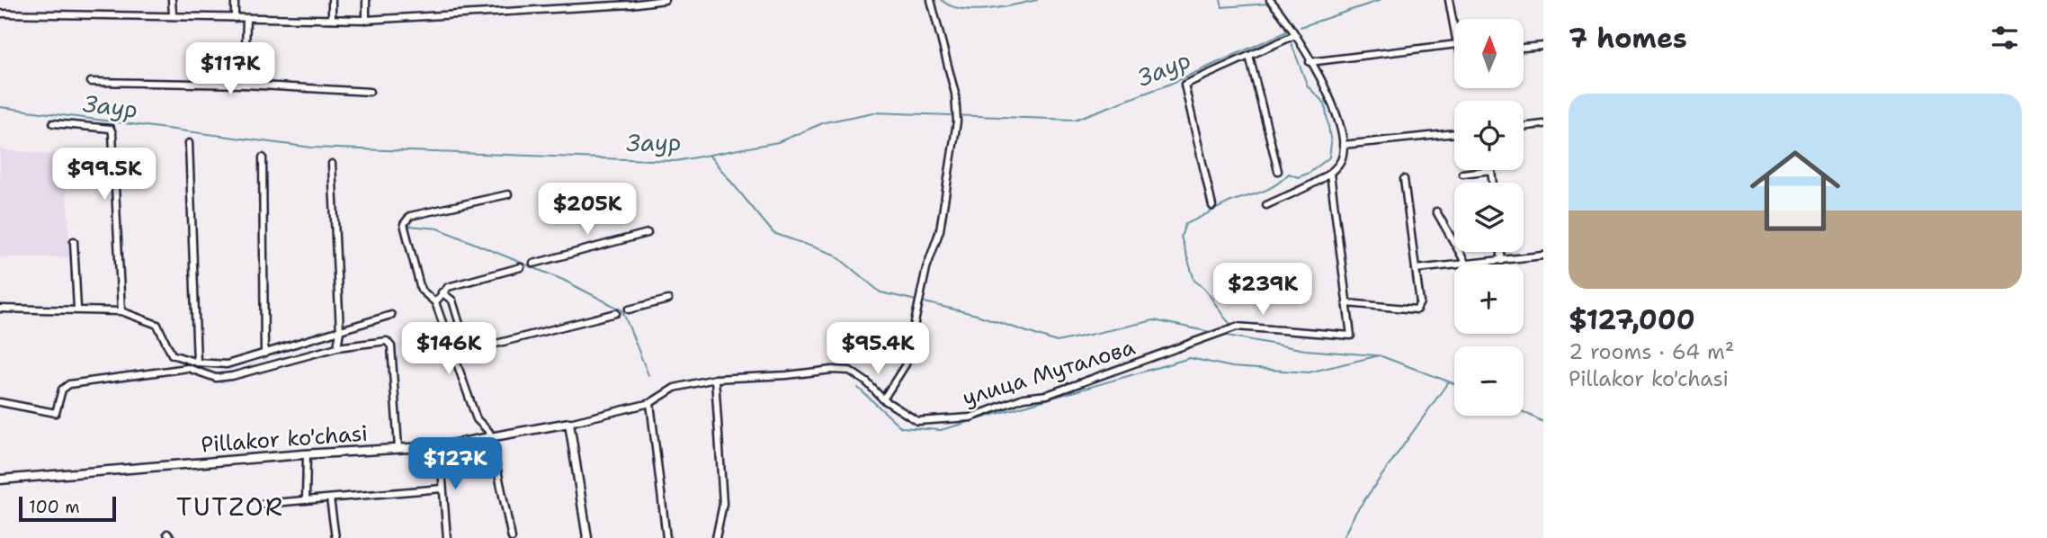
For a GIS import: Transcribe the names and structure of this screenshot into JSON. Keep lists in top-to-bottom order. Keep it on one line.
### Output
{"streets":{"street":["улица Муталова","Pillakor ko'chasi"]},"crossings":[["улица Муталова","Pillakor ko'chasi"]],"districts":["TUTZOR"],"water":["Заур"],"scale_bar":"100 m","north":"top","page":{"heading":"7 homes","map_buttons":["+","−"],"price":["$117K","$99.5K","$205K","$239K","$146K","$95.4K","$127K"],"list":[{"name":"$127,000","note":"2 rooms · 64 m² · Pillakor ko'chasi"}],"scale":"100 m"}}
